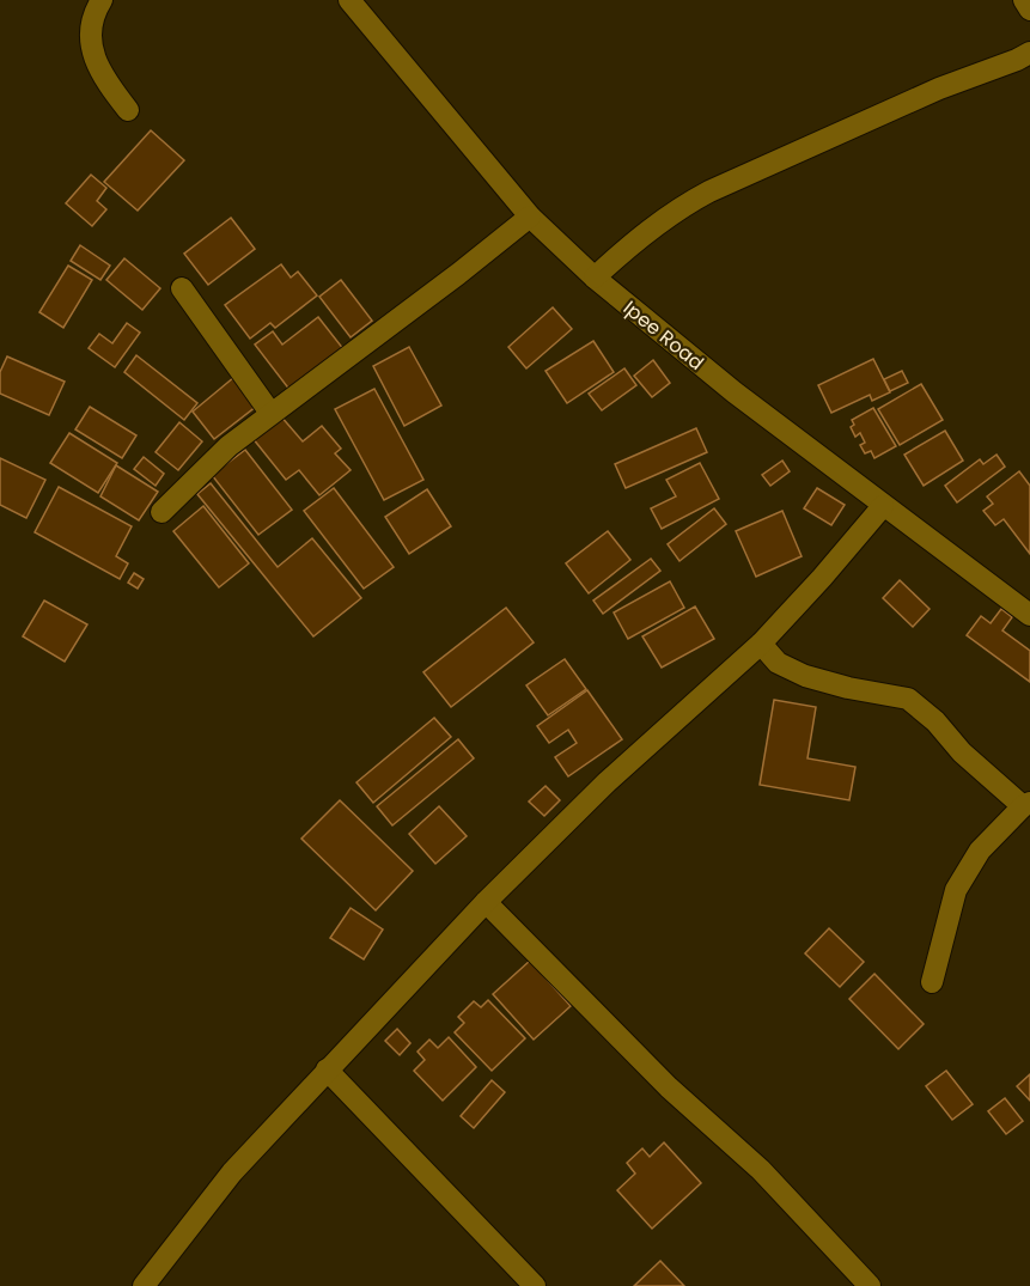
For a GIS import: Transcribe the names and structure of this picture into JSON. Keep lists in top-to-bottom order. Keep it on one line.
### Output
{"streets":{"street":["Ipee Road"]}}
